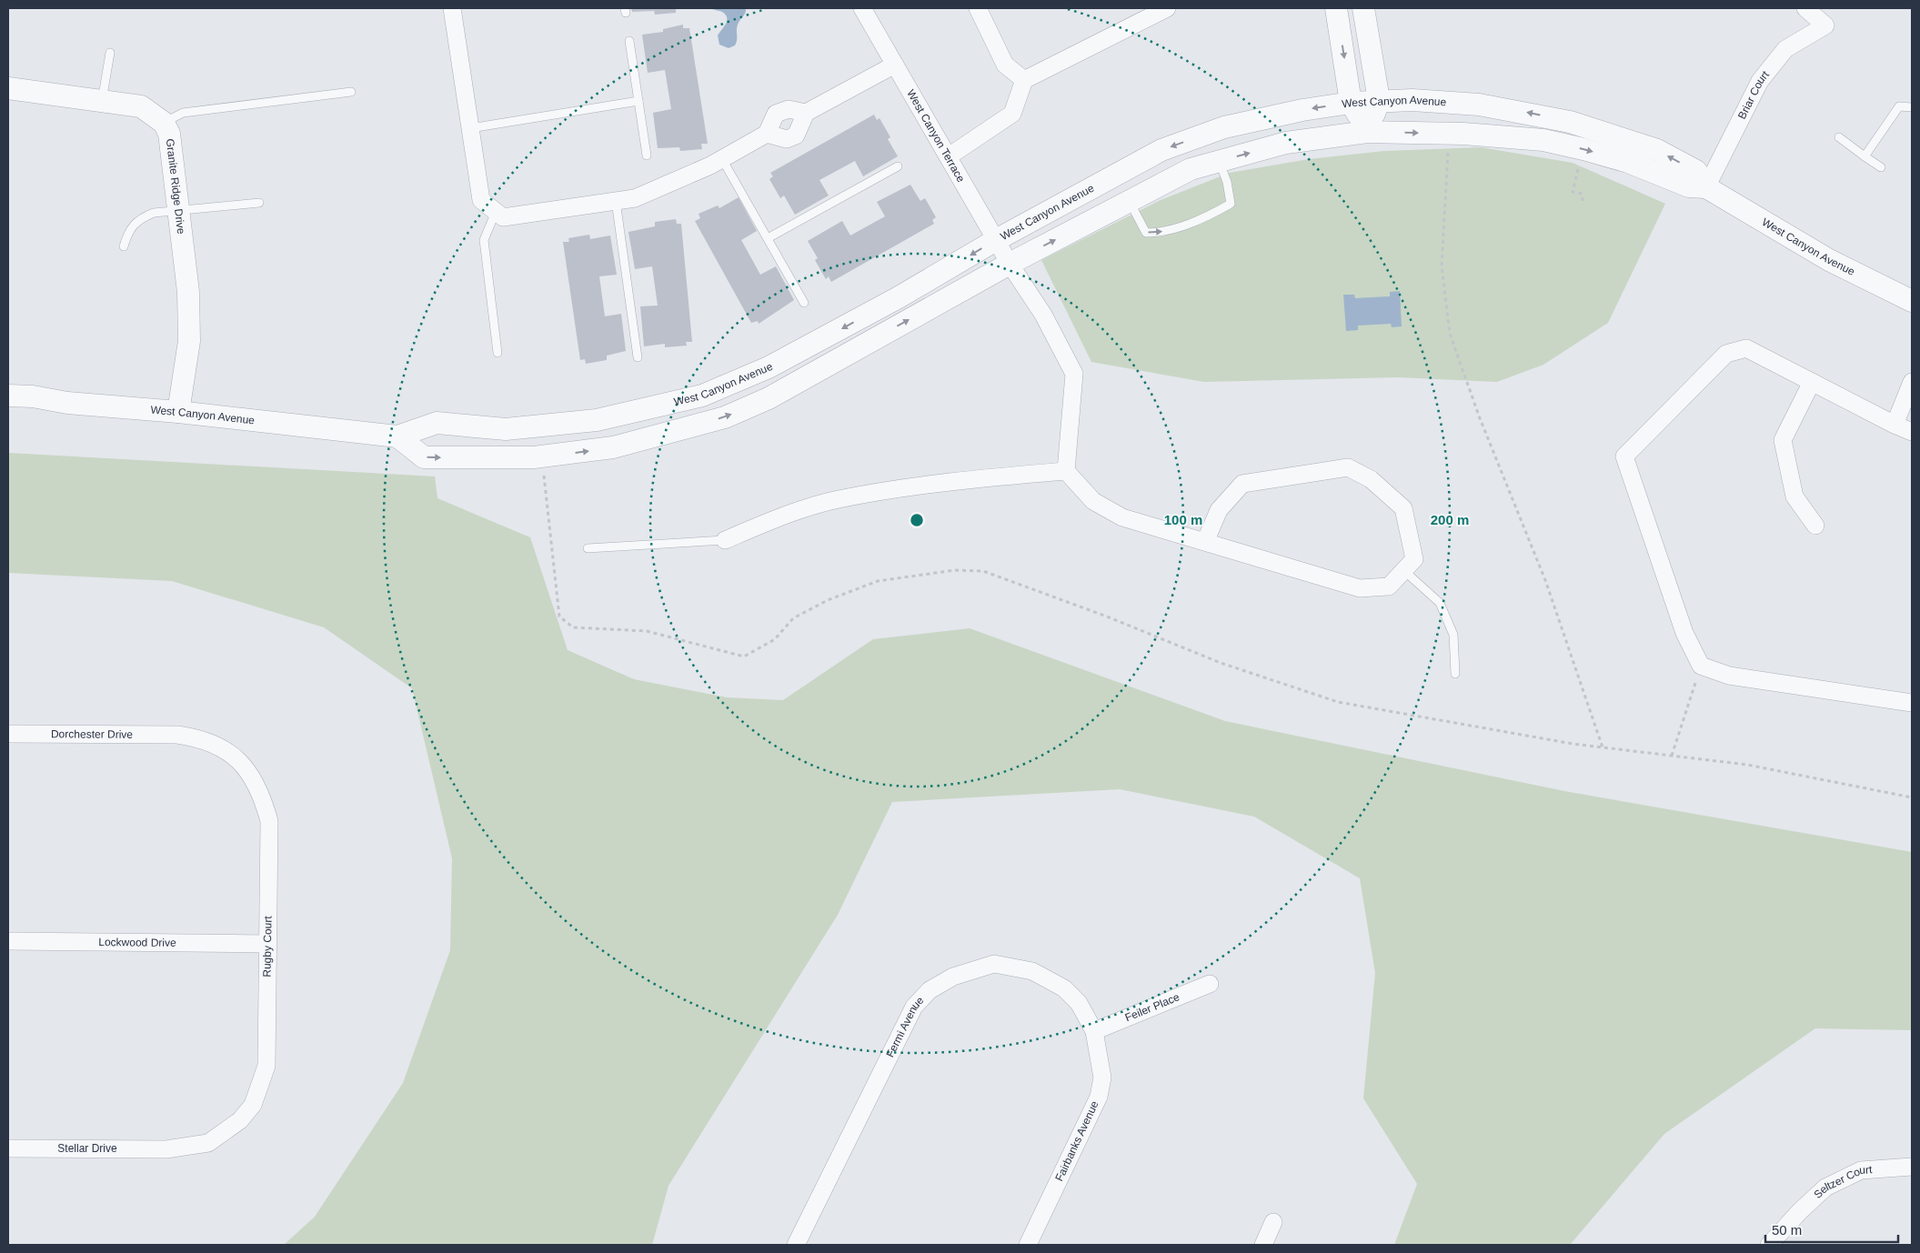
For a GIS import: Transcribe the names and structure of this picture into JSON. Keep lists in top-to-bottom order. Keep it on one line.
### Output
{"streets":{"street":["Briar Court","West Canyon Avenue","West Canyon Terrace","Granite Ridge Drive","Dorchester Drive","Lockwood Drive","Rugby Court","Feiler Place","Fermi Avenue","Fairbanks Avenue","Stellar Drive","Seltzer Court"]},"crossings":[["Briar Court","West Canyon Avenue"],["West Canyon Avenue","West Canyon Terrace"],["West Canyon Avenue","Granite Ridge Drive"],["Dorchester Drive","Rugby Court"],["Lockwood Drive","Rugby Court"],["Rugby Court","Stellar Drive"],["Feiler Place","Fermi Avenue"],["Feiler Place","Fairbanks Avenue"],["Fermi Avenue","Fairbanks Avenue"]],"scale_bar":"50 m","rings":["100 m","200 m"]}
